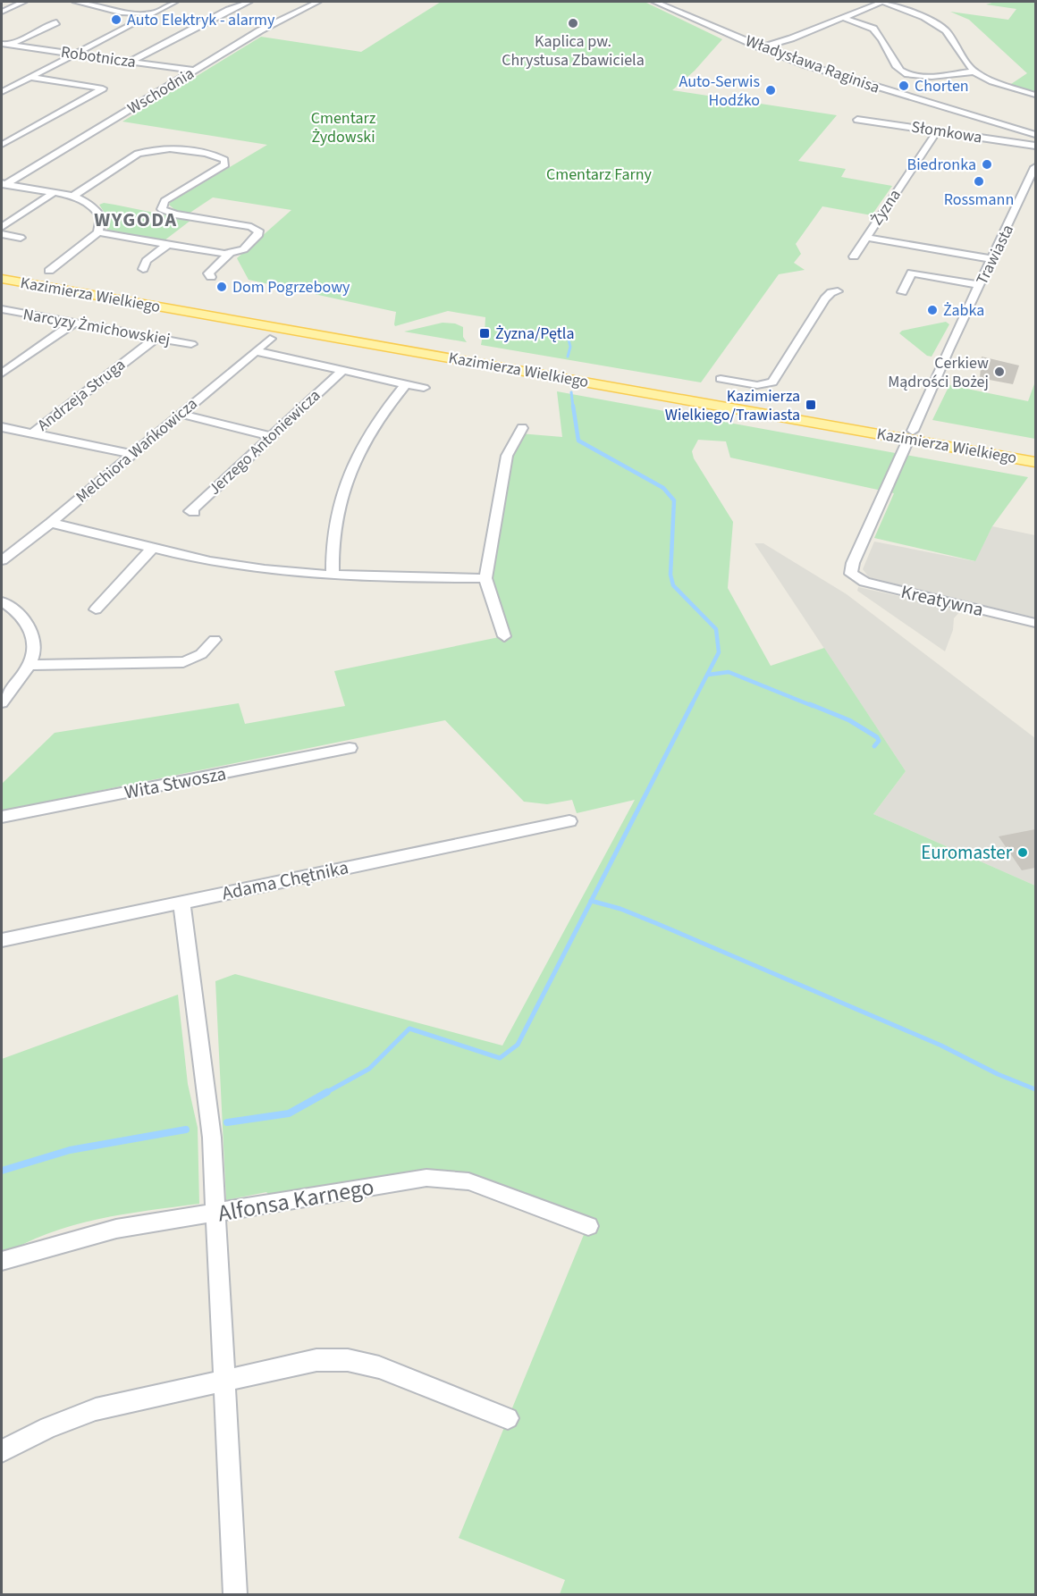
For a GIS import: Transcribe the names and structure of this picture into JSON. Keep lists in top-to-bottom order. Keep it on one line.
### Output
{"streets":{"main road":["Kazimierza Wielkiego"],"street":["Robotnicza","Władysława Raginisa","Wschodnia","Słomkowa","Żyzna","Trawiasta","Narcyzy Żmichowskiej","Andrzeja Struga","Jerzego Antoniewicza","Melchiora Wańkowicza","Kreatywna","Wita Stwosza","Adama Chętnika","Alfonsa Karnego"]},"crossings":[["Robotnicza","Wschodnia"],["Słomkowa","Żyzna"],["Trawiasta","Kazimierza Wielkiego"],["Trawiasta","Kreatywna"],["Narcyzy Żmichowskiej","Andrzeja Struga"],["Jerzego Antoniewicza","Melchiora Wańkowicza"]],"districts":["WYGODA"],"parks":["Cmentarz Żydowski","Cmentarz Farny"],"places":{"other":["Auto Elektryk - alarmy","Kaplica pw. Chrystusa Zbawiciela","Chorten","Auto-Serwis Hodźko","Biedronka","Rossmann","Dom Pogrzebowy","Żabka","Cerkiew Mądrości Bożej","Euromaster"],"transit":["Żyzna/Pętla","Kazimierza Wielkiego/Trawiasta"]}}
